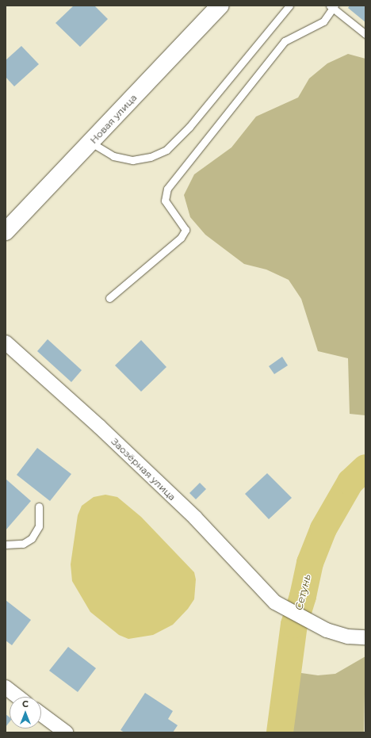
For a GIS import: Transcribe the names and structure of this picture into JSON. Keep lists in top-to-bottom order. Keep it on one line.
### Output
{"streets":{"street":["Новая улица","Заозёрная улица"]},"water":["Сетунь"],"north":"top"}
